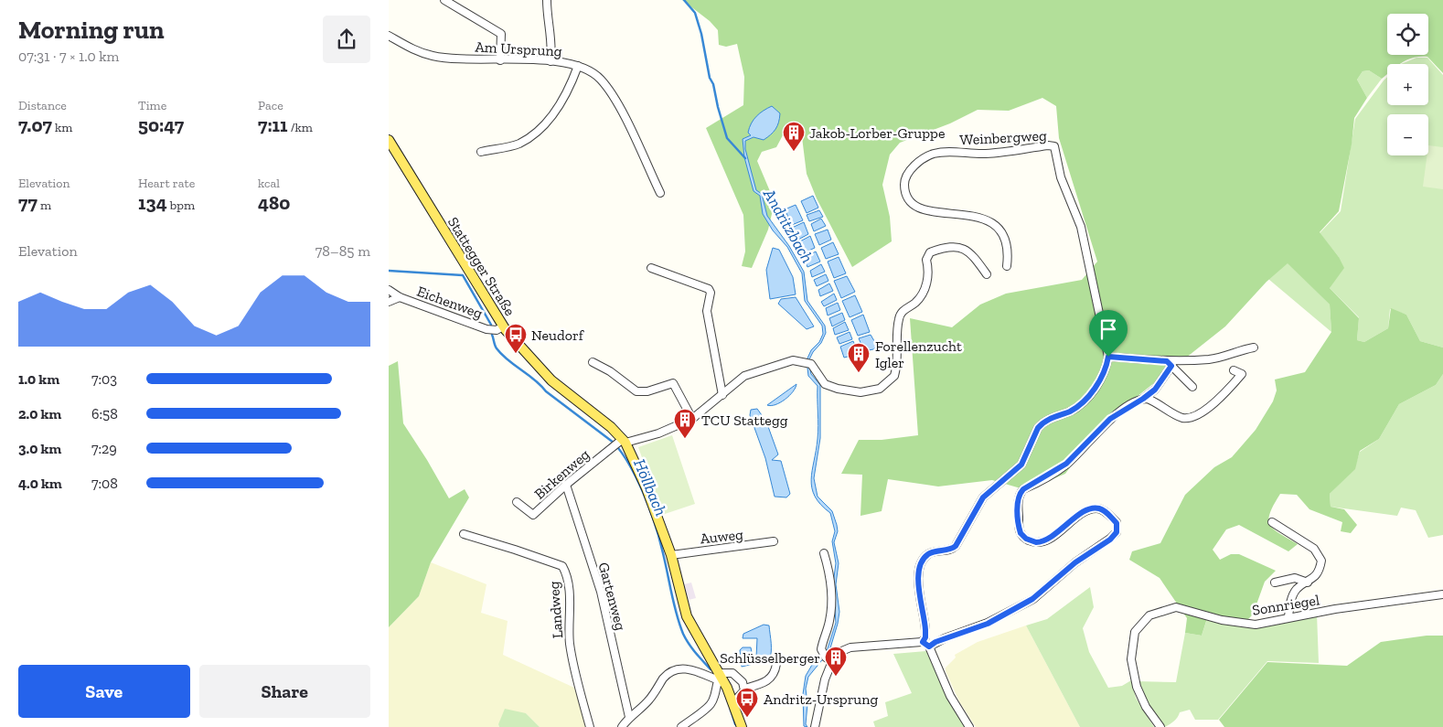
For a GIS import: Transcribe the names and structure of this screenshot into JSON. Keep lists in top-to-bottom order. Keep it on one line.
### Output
{"streets":{"main road":["Stattegger Straße"],"street":["Am Ursprung","Weinbergweg","Eichenweg","Birkenweg","Auweg","Gartenweg","Sonnriegel","Landweg"]},"crossings":[["Stattegger Straße","Eichenweg"],["Stattegger Straße","Birkenweg"],["Stattegger Straße","Auweg"],["Birkenweg","Gartenweg"]],"water":["Andritzbach","Höllbach"],"places":{"building":["Jakob-Lorber-Gruppe","Forellenzucht Igler","TCU Stattegg","Schlüsselberger"],"bus stop":["Neudorf","Andritz-Ursprung"]},"page":{"heading":["Morning run","07:31 · 7 × 1.0 km"],"map_buttons":["+","−"],"stats":[["Distance","7.07 km"],["Time","50:47"],["Pace","7:11 /km"],["Elevation","77 m"],["Heart rate","134 bpm"],["kcal","480"]],"chart":["Elevation","78–85 m"],"list":[{"name":"1.0 km","note":"7:03"},{"name":"2.0 km","note":"6:58"},{"name":"3.0 km","note":"7:29"},{"name":"4.0 km","note":"7:08"}],"buttons":["Save","Share"]}}
